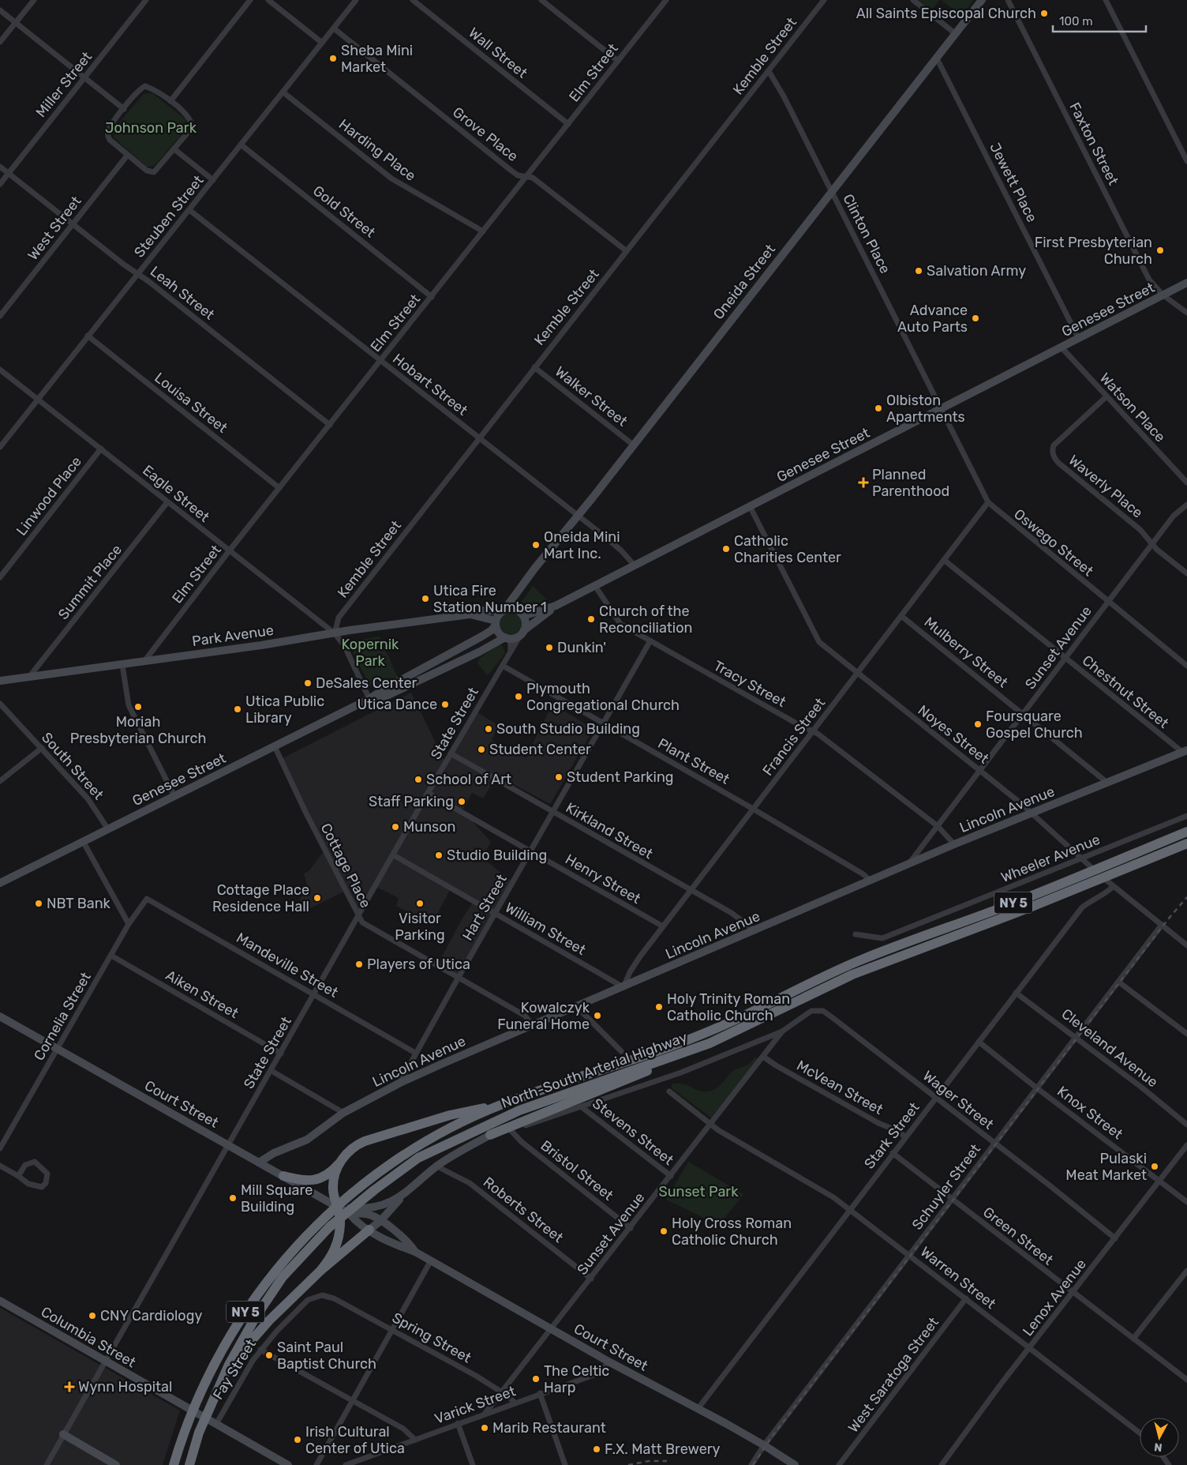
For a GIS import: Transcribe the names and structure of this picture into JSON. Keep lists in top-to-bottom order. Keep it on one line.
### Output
{"streets":{"highway":["NY 5","North-South Arterial Highway"],"street":["Wall Street","Kemble Street","Elm Street","Miller Street","Grove Place","Faxton Street","Harding Place","Jewett Place","Gold Street","Steuben Street","West Street","Clinton Place","Oneida Street","Leah Street","Genesee Street","Hobart Street","Walker Street","Louisa Street","Watson Place","Waverly Place","Eagle Street","Linwood Place","Oswego Street","Summit Place","Park Avenue","Sunset Avenue","Mulberry Street","Tracy Street","Chestnut Street","State Street","Noyes Street","Francis Street","Plant Street","South Street","Lincoln Avenue","Kirkland Street","Wheeler Avenue","Cottage Place","Henry Street","Hart Street","William Street","Mandeville Street","Aiken Street","Cornelia Street","Cleveland Avenue","McVean Street","Wager Street","Court Street","Knox Street","Stevens Street","Stark Street","Bristol Street","Schuyler Street","Roberts Street","Green Street","Warren Street","Lenox Avenue","Columbia Street","Spring Street","Fay Street","West Saratoga Street","Varick Street"]},"crossings":[["Wall Street","Elm Street"],["Kemble Street","Grove Place"],["Kemble Street","Clinton Place"],["Kemble Street","Hobart Street"],["Kemble Street","Walker Street"],["Kemble Street","Eagle Street"],["Kemble Street","Park Avenue"],["Elm Street","Grove Place"],["Elm Street","Harding Place"],["Elm Street","Gold Street"],["Elm Street","Leah Street"],["Elm Street","Hobart Street"],["Elm Street","Louisa Street"],["Elm Street","Eagle Street"],["Elm Street","Park Avenue"],["Miller Street","Leah Street"],["Grove Place","Steuben Street"],["Faxton Street","Genesee Street"],["Harding Place","Steuben Street"],["Jewett Place","Oneida Street"],["Jewett Place","Genesee Street"],["Gold Street","Steuben Street"],["Steuben Street","Leah Street"],["Steuben Street","Hobart Street"],["Steuben Street","Louisa Street"],["Steuben Street","Eagle Street"],["West Street","Leah Street"],["Clinton Place","Oneida Street"],["Clinton Place","Genesee Street"],["Clinton Place","Oswego Street"],["Oneida Street","Genesee Street"],["Oneida Street","Hobart Street"],["Oneida Street","Walker Street"],["Oneida Street","Park Avenue"],["Oneida Street","State Street"],["Genesee Street","Hobart Street"],["Genesee Street","Watson Place"],["Genesee Street","Eagle Street"],["Genesee Street","Oswego Street"],["Genesee Street","Park Avenue"],["Genesee Street","Tracy Street"],["Genesee Street","State Street"],["Genesee Street","Noyes Street"],["Genesee Street","South Street"],["Genesee Street","Cottage Place"],["Watson Place","Waverly Place"],["Waverly Place","Sunset Avenue"],["Eagle Street","Linwood Place"],["Eagle Street","Summit Place"],["Eagle Street","Park Avenue"],["Oswego Street","Sunset Avenue"],["Oswego Street","Francis Street"],["Summit Place","Park Avenue"],["Park Avenue","State Street"],["Sunset Avenue","Mulberry Street"],["Sunset Avenue","Tracy Street"],["Sunset Avenue","Chestnut Street"],["Sunset Avenue","Noyes Street"],["Sunset Avenue","Lincoln Avenue"],["Sunset Avenue","McVean Street"],["Sunset Avenue","Wager Street"],["Sunset Avenue","Court Street"],["Sunset Avenue","Stevens Street"],["Sunset Avenue","Bristol Street"],["Sunset Avenue","Roberts Street"],["Sunset Avenue","Warren Street"],["Sunset Avenue","Spring Street"],["Sunset Avenue","Varick Street"],["Mulberry Street","Francis Street"],["Mulberry Street","Lincoln Avenue"],["Tracy Street","Francis Street"],["Tracy Street","Lincoln Avenue"],["Tracy Street","Hart Street"],["Chestnut Street","Francis Street"],["Chestnut Street","Lincoln Avenue"],["State Street","Plant Street"],["State Street","Kirkland Street"],["State Street","Cottage Place"],["State Street","Henry Street"],["State Street","William Street"],["State Street","Mandeville Street"],["State Street","Aiken Street"],["State Street","Court Street"],["State Street","Columbia Street"],["Noyes Street","Francis Street"],["Noyes Street","Lincoln Avenue"],["Noyes Street","Wheeler Avenue"],["Noyes Street","North-South Arterial Highway"],["Noyes Street","Stark Street"],["Noyes Street","Schuyler Street"],["Francis Street","Plant Street"],["Francis Street","Lincoln Avenue"],["Francis Street","Kirkland Street"],["Francis Street","Henry Street"],["Francis Street","William Street"],["Plant Street","Lincoln Avenue"],["Plant Street","Hart Street"],["Lincoln Avenue","Kirkland Street"],["Lincoln Avenue","Cottage Place"],["Lincoln Avenue","Hart Street"],["Lincoln Avenue","William Street"],["Lincoln Avenue","Court Street"],["Kirkland Street","Hart Street"],["Cottage Place","Hart Street"],["Henry Street","Hart Street"],["Hart Street","William Street"],["Hart Street","Mandeville Street"],["Mandeville Street","Cornelia Street"],["Aiken Street","Cornelia Street"],["Cornelia Street","Court Street"],["Cleveland Avenue","Stark Street"],["Cleveland Avenue","Schuyler Street"],["McVean Street","Stark Street"],["Wager Street","Stark Street"],["Wager Street","Schuyler Street"],["Wager Street","Lenox Avenue"],["Court Street","Stark Street"],["Court Street","Schuyler Street"],["Court Street","Varick Street"],["Knox Street","Stark Street"],["Knox Street","Schuyler Street"],["Knox Street","Lenox Avenue"],["Stark Street","Green Street"],["Stark Street","Warren Street"],["Schuyler Street","Green Street"],["Schuyler Street","Warren Street"],["Green Street","Lenox Avenue"],["Warren Street","Lenox Avenue"],["Warren Street","West Saratoga Street"],["Columbia Street","Fay Street"],["Spring Street","Fay Street"],["Spring Street","Varick Street"]],"parks":["Johnson Park","Kopernik Park","Sunset Park"],"places":{"other":["All Saints Episcopal Church","Sheba Mini Market","First Presbyterian Church","Salvation Army","Advance Auto Parts","Olbiston Apartments","Oneida Mini Mart Inc.","Catholic Charities Center","Utica Fire Station Number 1","Church of the Reconciliation","Dunkin'","DeSales Center","Plymouth Congregational Church","Utica Dance","Moriah Presbyterian Church","Utica Public Library","Foursquare Gospel Church","South Studio Building","Student Center","Student Parking","School of Art","Staff Parking","Munson","Studio Building","Cottage Place Residence Hall","NBT Bank","Visitor Parking","Players of Utica","Holy Trinity Roman Catholic Church","Kowalczyk Funeral Home","Pulaski Meat Market","Mill Square Building","Holy Cross Roman Catholic Church","CNY Cardiology","Saint Paul Baptist Church","The Celtic Harp","Marib Restaurant","Irish Cultural Center of Utica","F.X. Matt Brewery"],"health":["Planned Parenthood","Wynn Hospital"]},"scale_bar":"100 m","north":"bottom"}
